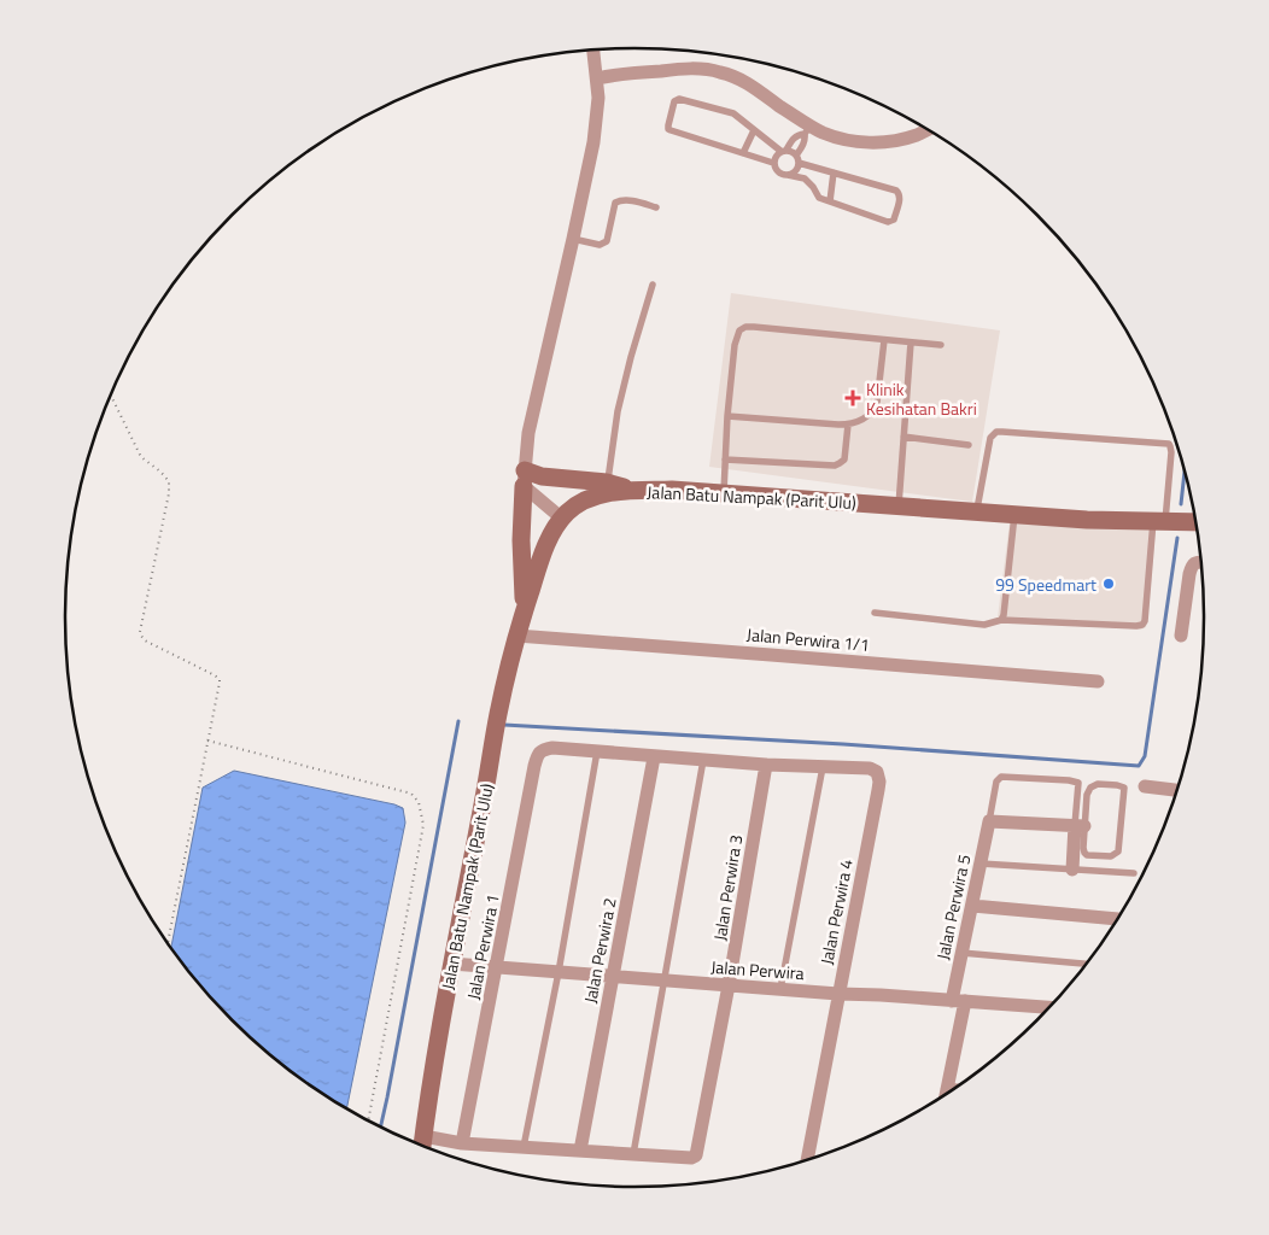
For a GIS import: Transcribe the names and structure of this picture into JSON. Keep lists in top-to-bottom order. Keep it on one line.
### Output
{"streets":{"street":["Jalan Batu Nampak (Parit Ulu)","Jalan Perwira 1/1","Jalan Perwira 3","Jalan Perwira 5","Jalan Perwira 4","Jalan Perwira 1","Jalan Perwira 2","Jalan Perwira"]},"crossings":[["Jalan Batu Nampak (Parit Ulu)","Jalan Perwira 1/1"],["Jalan Batu Nampak (Parit Ulu)","Jalan Perwira"],["Jalan Perwira 3","Jalan Perwira"],["Jalan Perwira 5","Jalan Perwira"],["Jalan Perwira 4","Jalan Perwira"],["Jalan Perwira 1","Jalan Perwira"],["Jalan Perwira 2","Jalan Perwira"]],"places":{"health":["Klinik Kesihatan Bakri"],"other":["99 Speedmart"]}}
